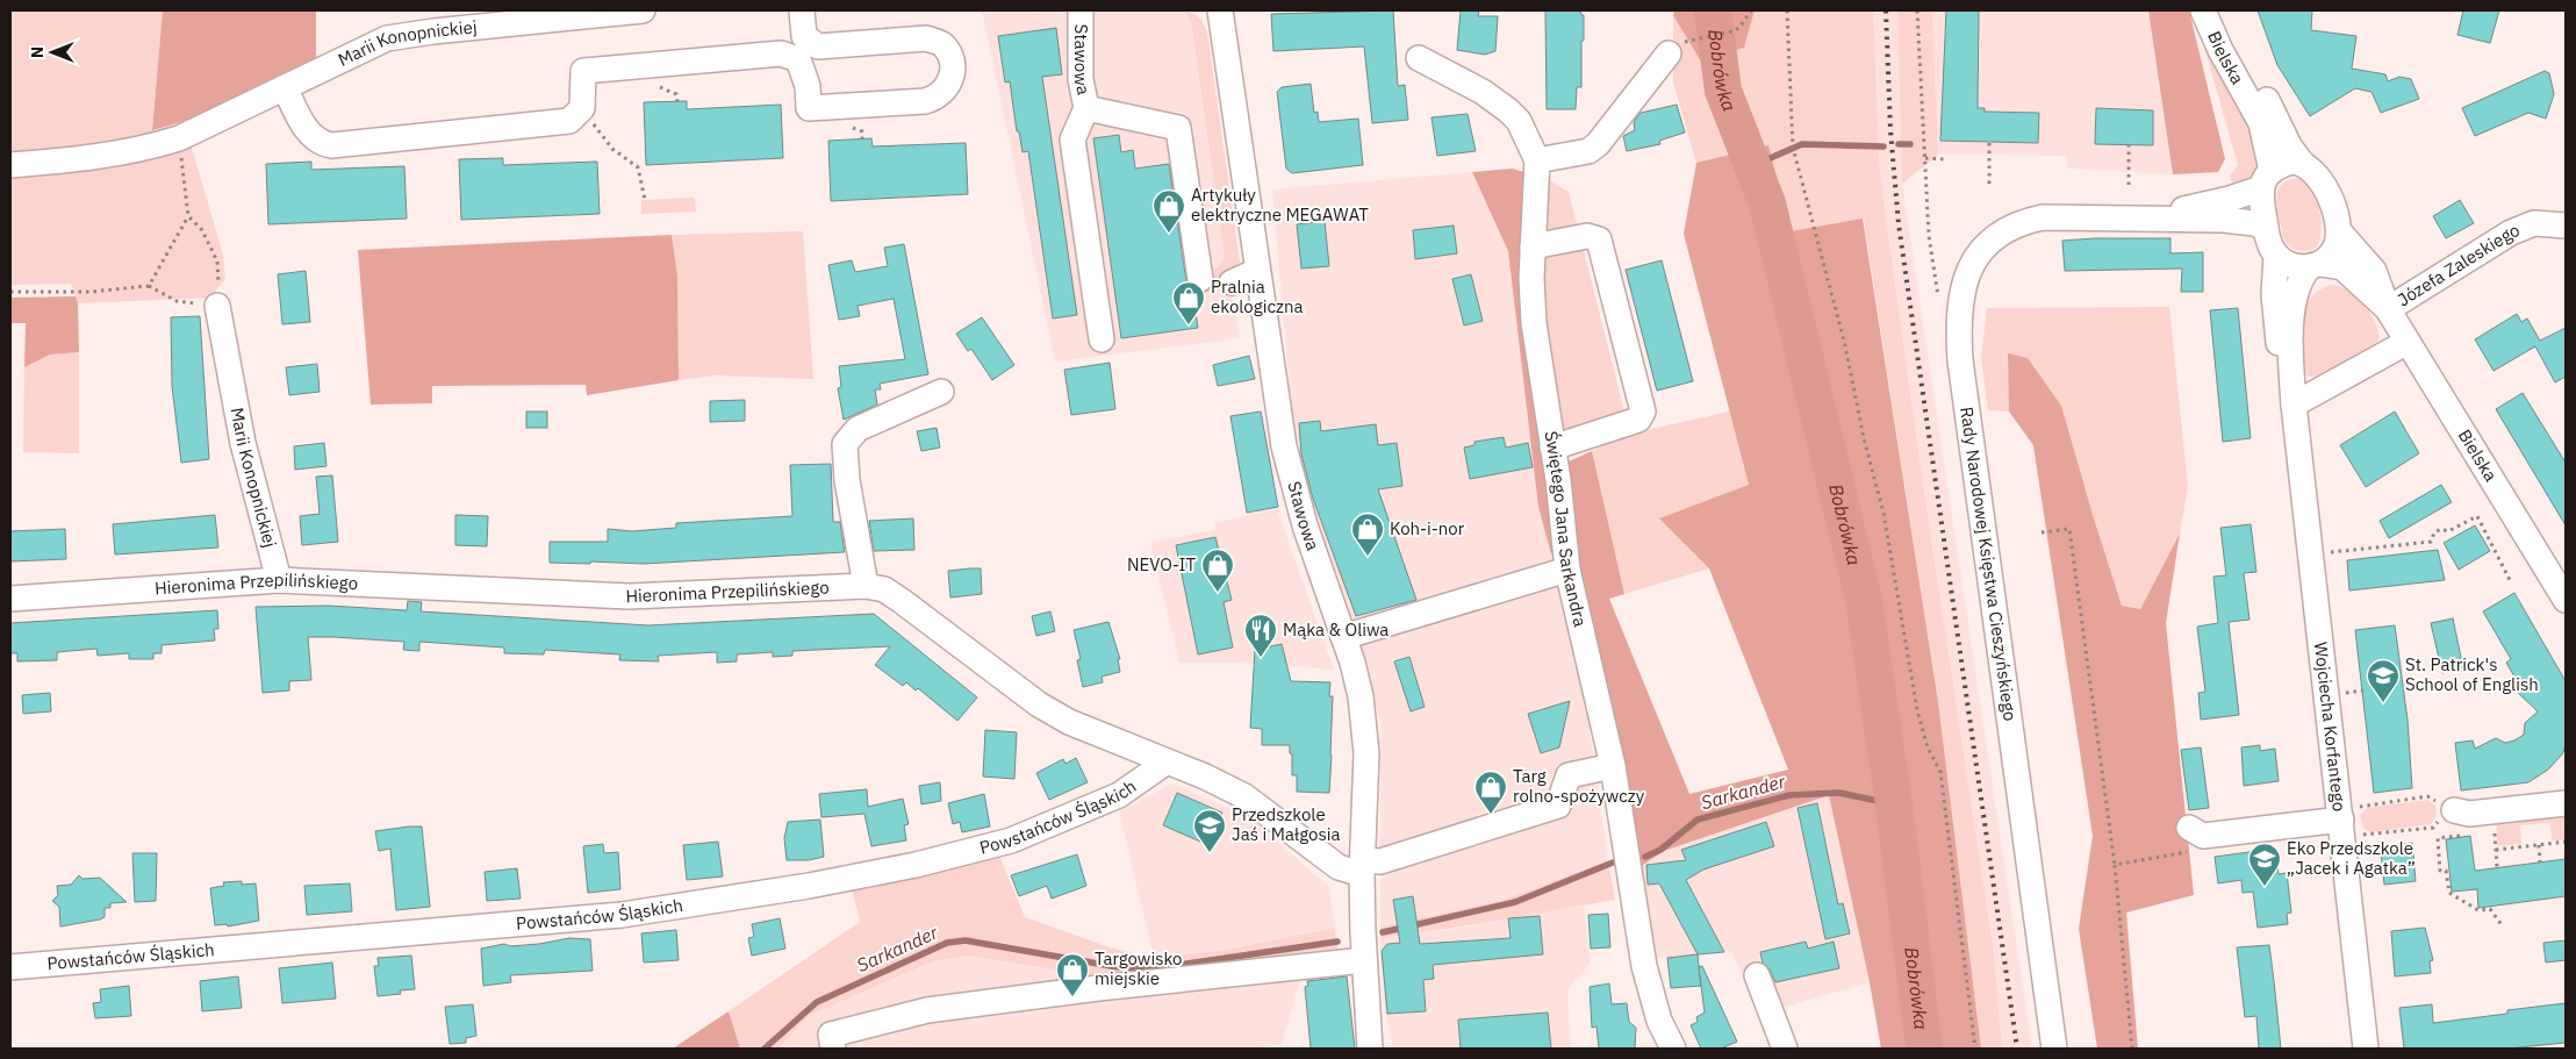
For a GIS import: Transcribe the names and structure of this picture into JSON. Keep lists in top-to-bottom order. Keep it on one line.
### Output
{"streets":{"street":["Marii Konopnickiej","Bielska","Stawowa","Józefa Zaleskiego","Świętego Jana Sarkandra","Rady Narodowej Księstwa Cieszyńskiego","Hieronima Przepilińskiego","Wojciecha Korfantego","Powstańców Śląskich"]},"crossings":[["Marii Konopnickiej","Hieronima Przepilińskiego"],["Bielska","Józefa Zaleskiego"],["Bielska","Rady Narodowej Księstwa Cieszyńskiego"],["Bielska","Wojciecha Korfantego"],["Stawowa","Hieronima Przepilińskiego"],["Rady Narodowej Księstwa Cieszyńskiego","Wojciecha Korfantego"],["Hieronima Przepilińskiego","Powstańców Śląskich"]],"water":["Bobrówka","Sarkander"],"places":{"shop":["Artykuły elektryczne MEGAWAT","Pralnia ekologiczna","Koh-i-nor","NEVO-IT","Targ rolno-spożywczy","Targowisko miejskie"],"restaurant":["Mąka & Oliwa"],"school or university":["St. Patrick's School of English","Przedszkole Jaś i Małgosia","Eko Przedszkole „Jacek i Agatka”"]},"north":"left"}
